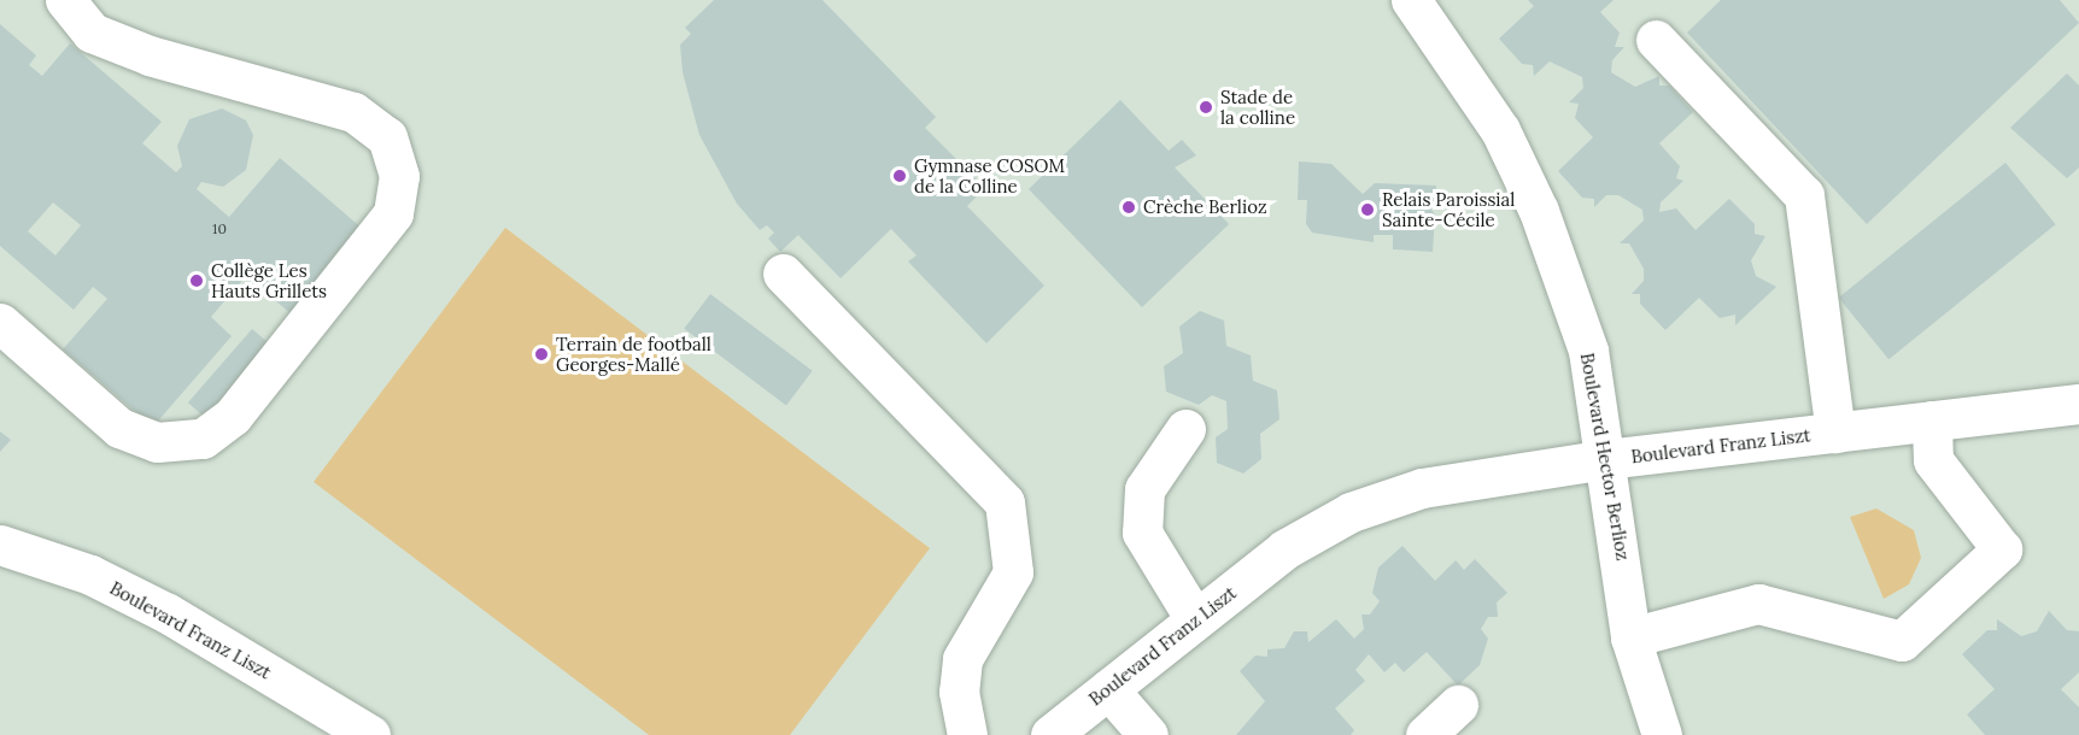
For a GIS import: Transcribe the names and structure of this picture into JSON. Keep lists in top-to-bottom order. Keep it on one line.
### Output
{"streets":{"street":["Boulevard Franz Liszt","Boulevard Hector Berlioz"]},"crossings":[["Boulevard Franz Liszt","Boulevard Hector Berlioz"]],"places":["Stade de la colline","Gymnase COSOM de la Colline","Crèche Berlioz","Relais Paroissial Sainte-Cécile","Collège Les Hauts Grillets","Terrain de football Georges-Mallé"],"house_numbers":["10"]}
